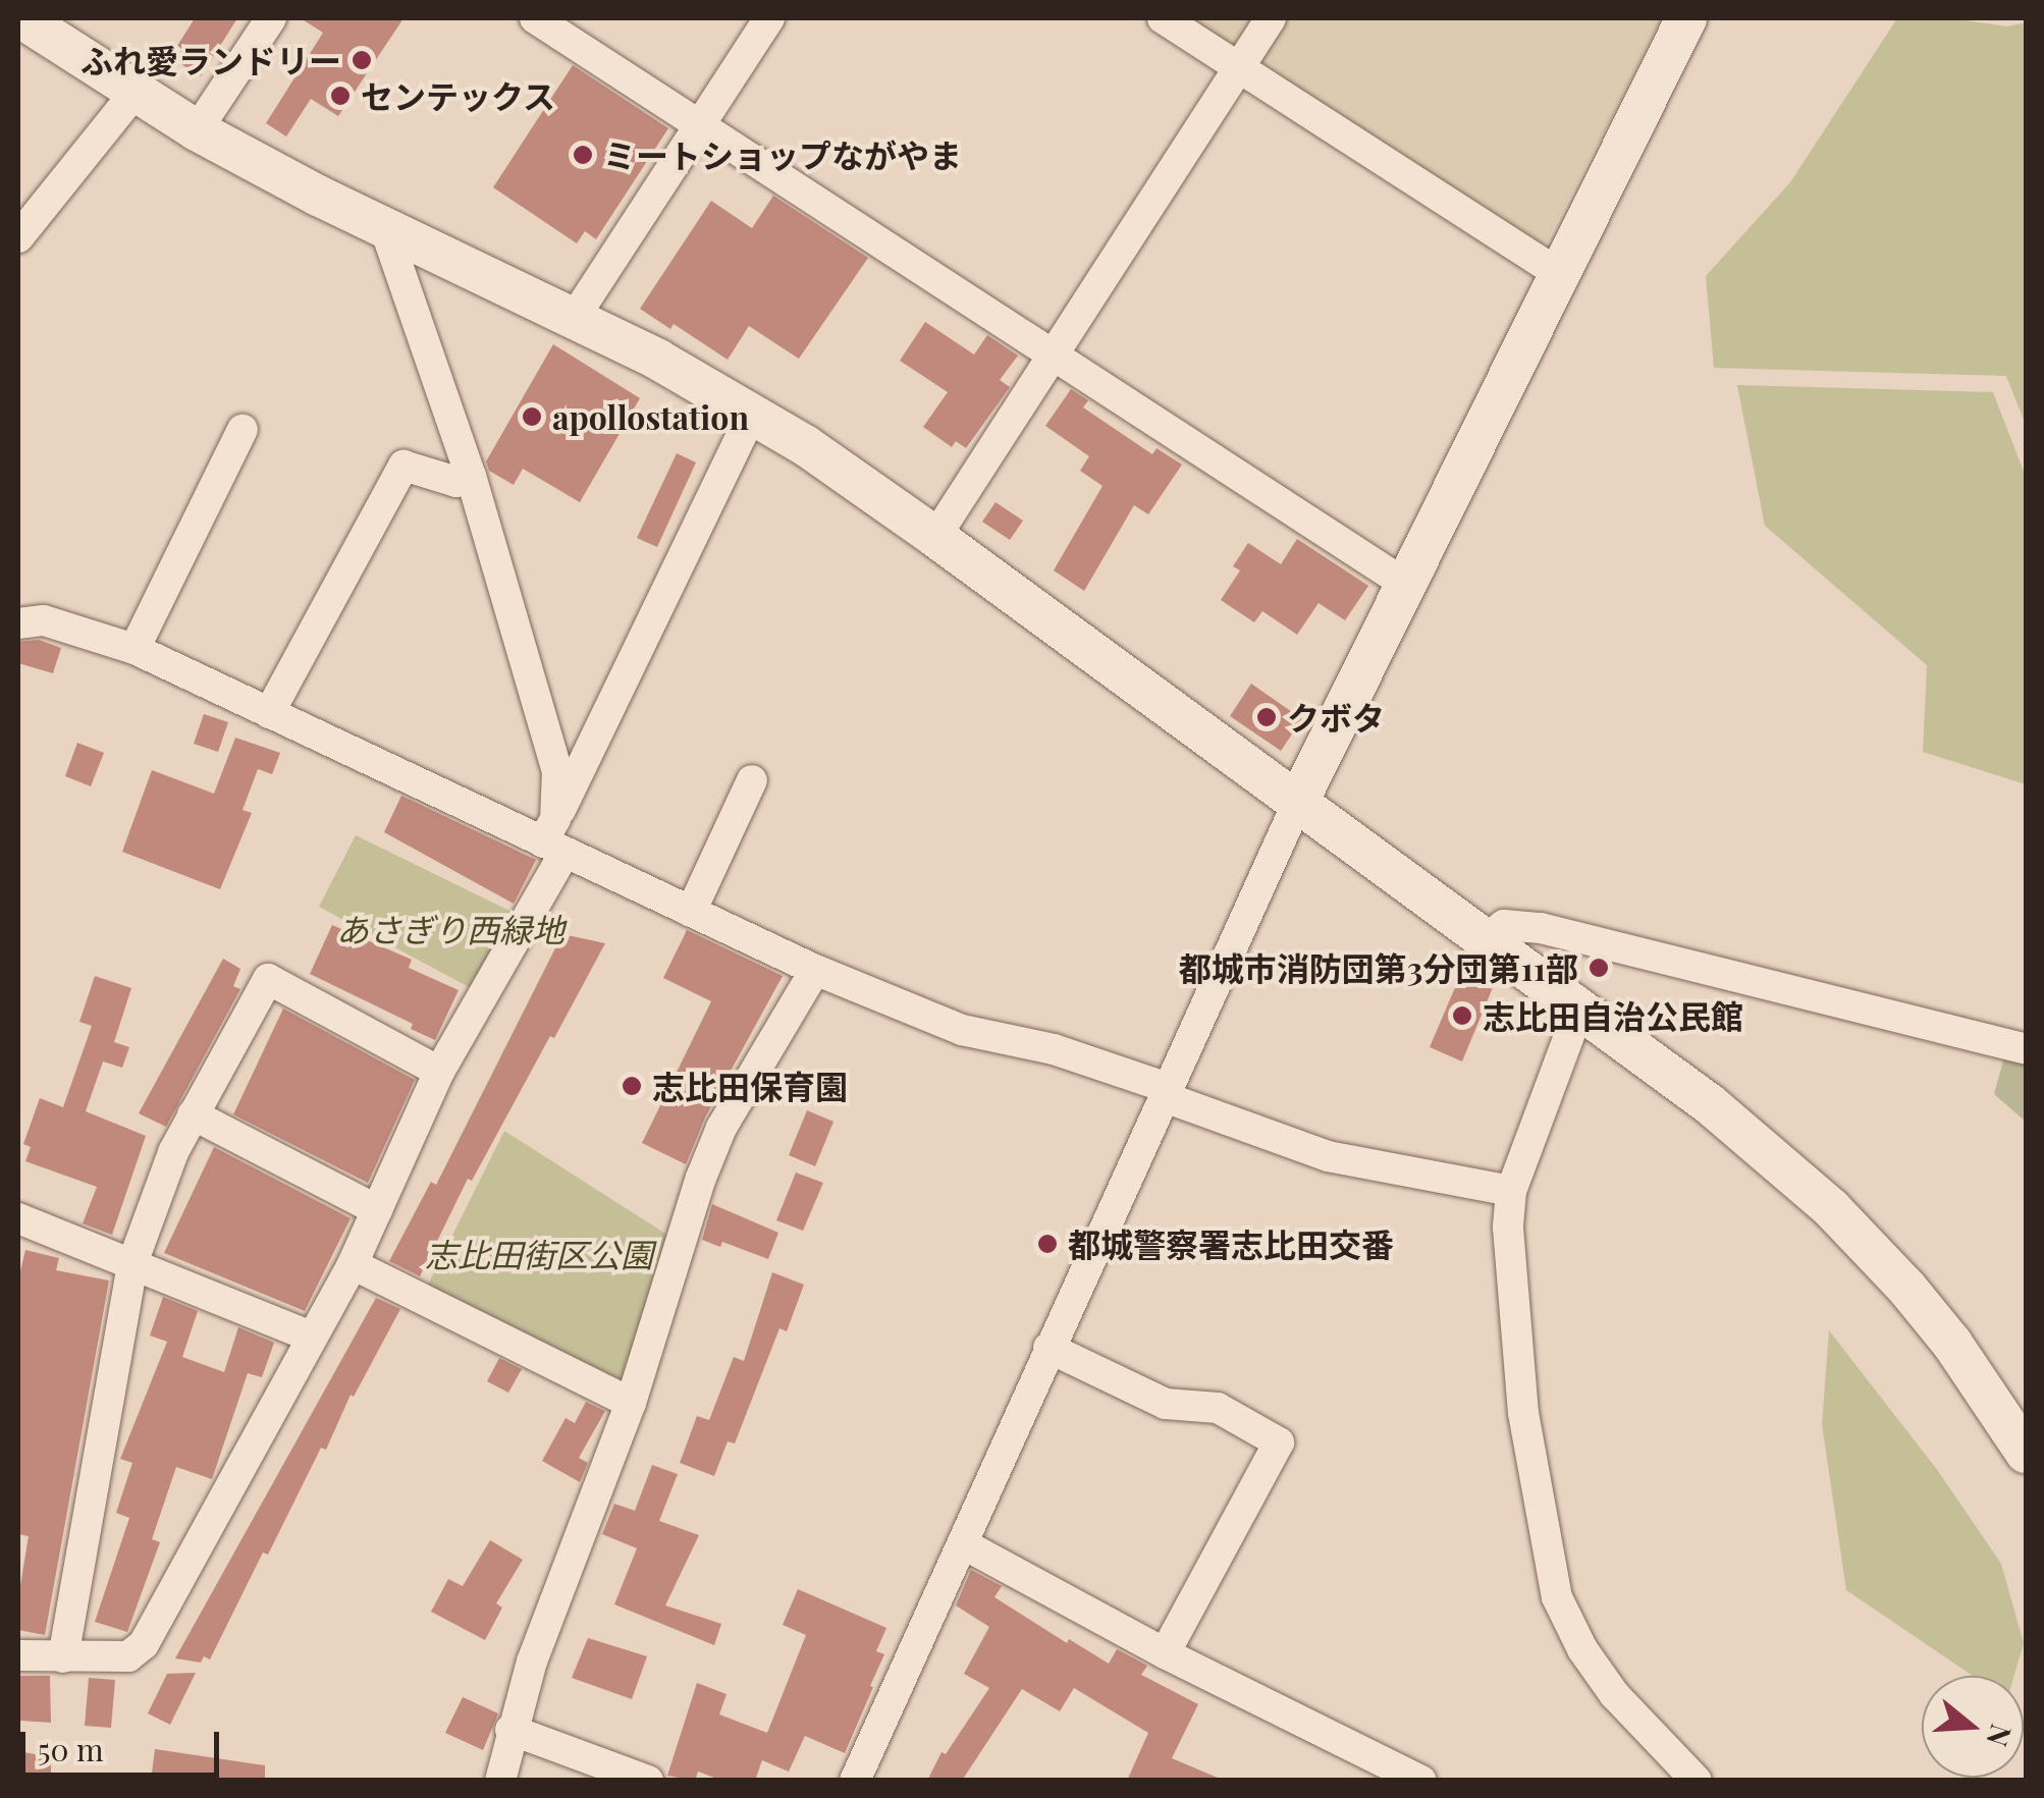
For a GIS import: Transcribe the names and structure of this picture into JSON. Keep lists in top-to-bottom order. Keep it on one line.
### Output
{"parks":["あさぎり西緑地","志比田街区公園"],"places":["ふれ愛ランドリー","センテックス","ミートショップながやま","apollostation","クボタ","都城市消防団第3分団第11部","志比田自治公民館","志比田保育園","都城警察署志比田交番"],"scale_bar":"50 m","north":"right"}
